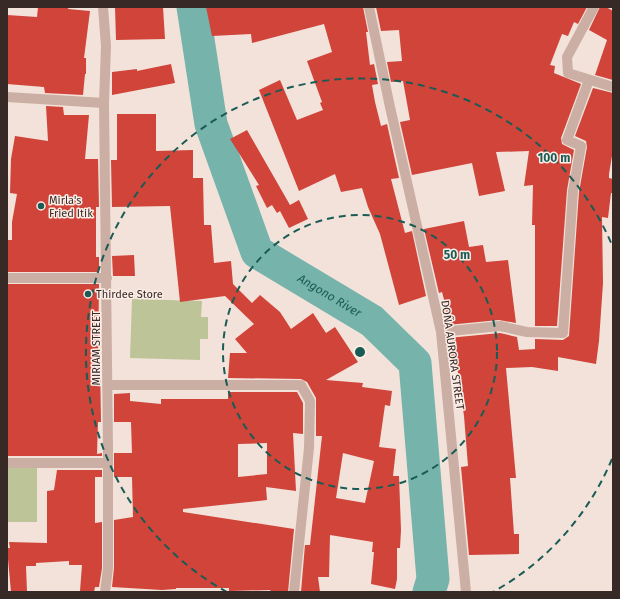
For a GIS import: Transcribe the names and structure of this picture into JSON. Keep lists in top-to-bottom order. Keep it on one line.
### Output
{"streets":{"street":["MIRIAM STREET","DOÑA AURORA STREET"]},"water":["Angono River"],"places":["Mirla's Fried Itik","Thirdee Store"],"rings":["100 m","50 m"]}
